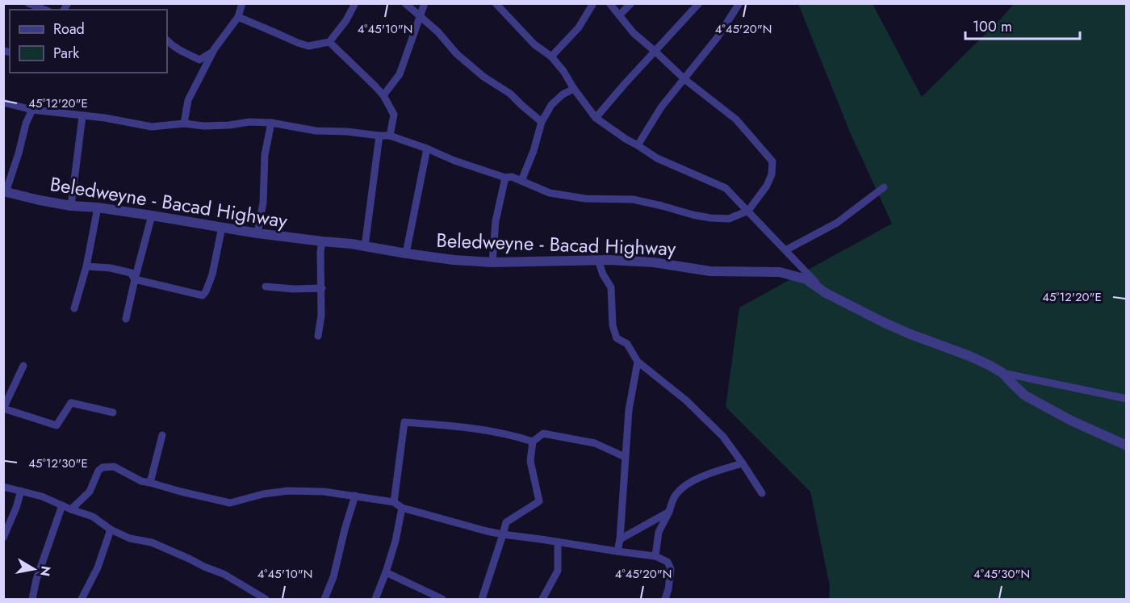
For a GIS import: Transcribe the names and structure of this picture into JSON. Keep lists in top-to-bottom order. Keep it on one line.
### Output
{"streets":{"street":["Beledweyne - Bacad Highway"]},"legend":["Road","Park"],"scale_bar":"100 m","north":"right","coordinates":["4°45'10\"N","4°45'20\"N","45°12'20\"E","45°12'30\"E","4°45'30\"N"]}
